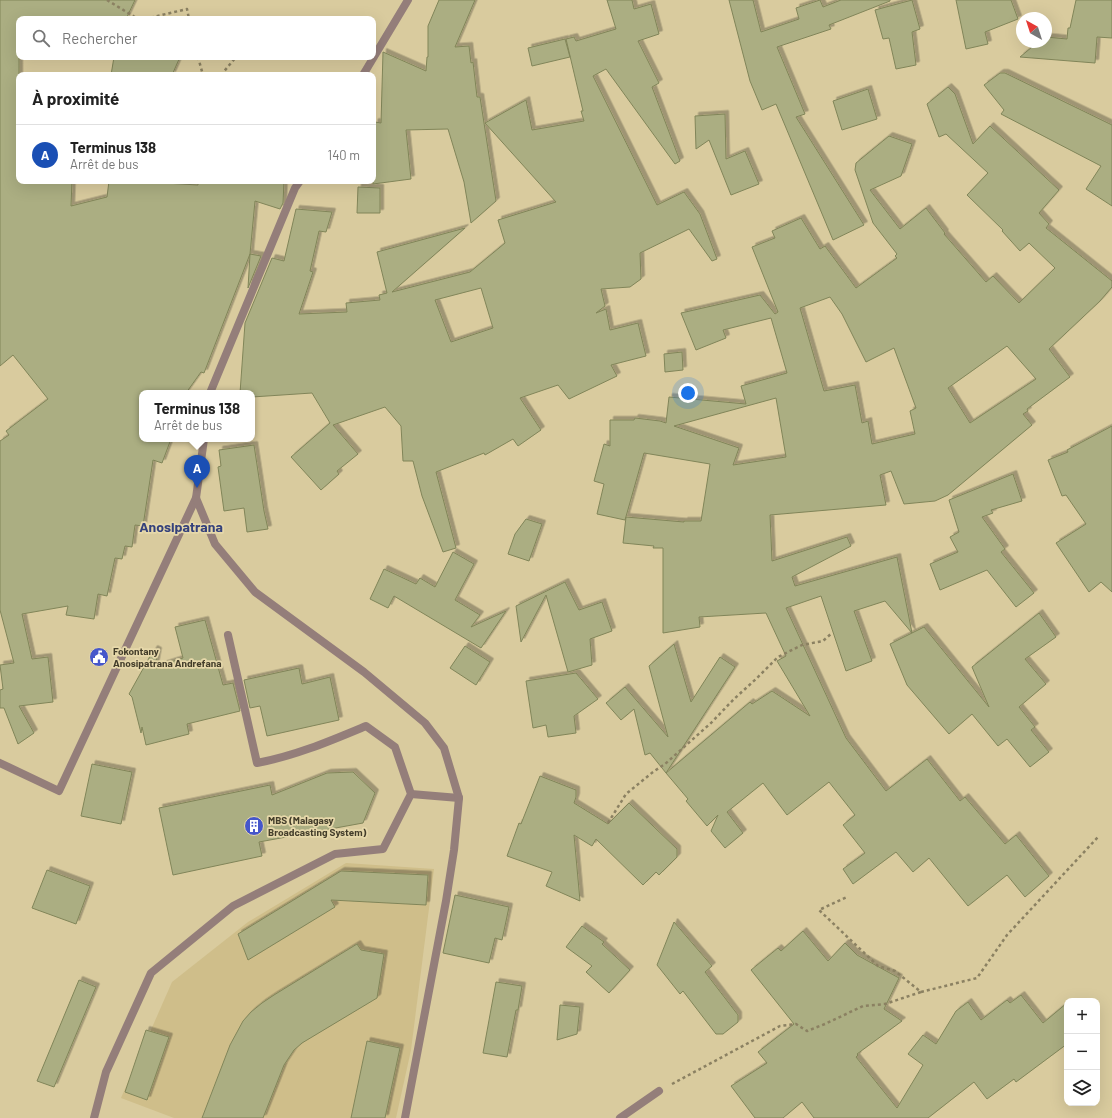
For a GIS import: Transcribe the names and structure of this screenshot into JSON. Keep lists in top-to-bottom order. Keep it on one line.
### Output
{"districts":["Anosipatrana"],"places":{"public building":["Fokontany Anosipatrana Andrefana"],"building":["MBS (Malagasy Broadcasting System)"]},"north":"top left","page":{"search":"Rechercher","heading":"À proximité","list":[{"mark":"A","name":"Terminus 138","note":"Arrêt de bus","value":"140 m"}],"popup":["Terminus 138","Arrêt de bus"],"pins":"A","map_buttons":["+","−"]}}
